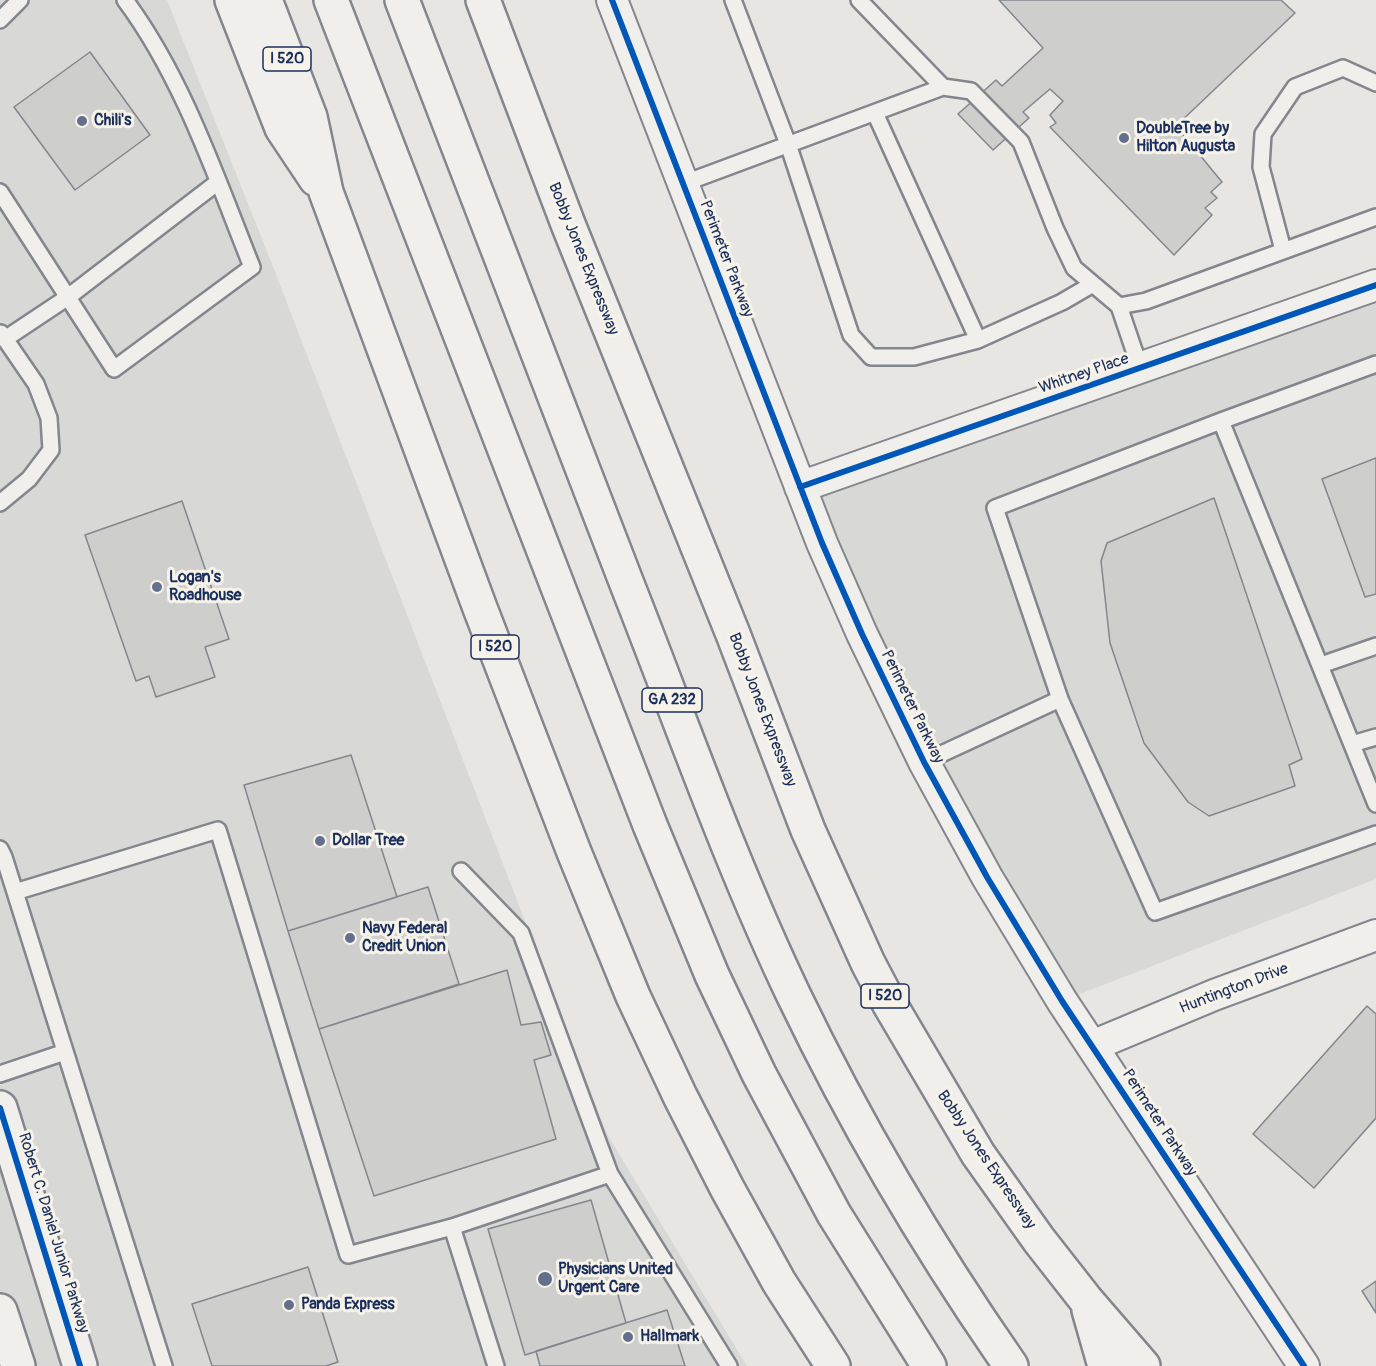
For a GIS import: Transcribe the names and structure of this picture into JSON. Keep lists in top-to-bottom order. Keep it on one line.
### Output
{"streets":{"main road":["I 520","Bobby Jones Expressway","GA 232","Robert C. Daniel Junior Parkway"],"street":["Perimeter Parkway","Whitney Place","Huntington Drive"]},"crossings":[["Perimeter Parkway","Whitney Place"],["Perimeter Parkway","Huntington Drive"]],"places":["Chili's","DoubleTree by Hilton Augusta","Logan's Roadhouse","Dollar Tree","Navy Federal Credit Union","Physicians United Urgent Care","Panda Express","Hallmark"]}
